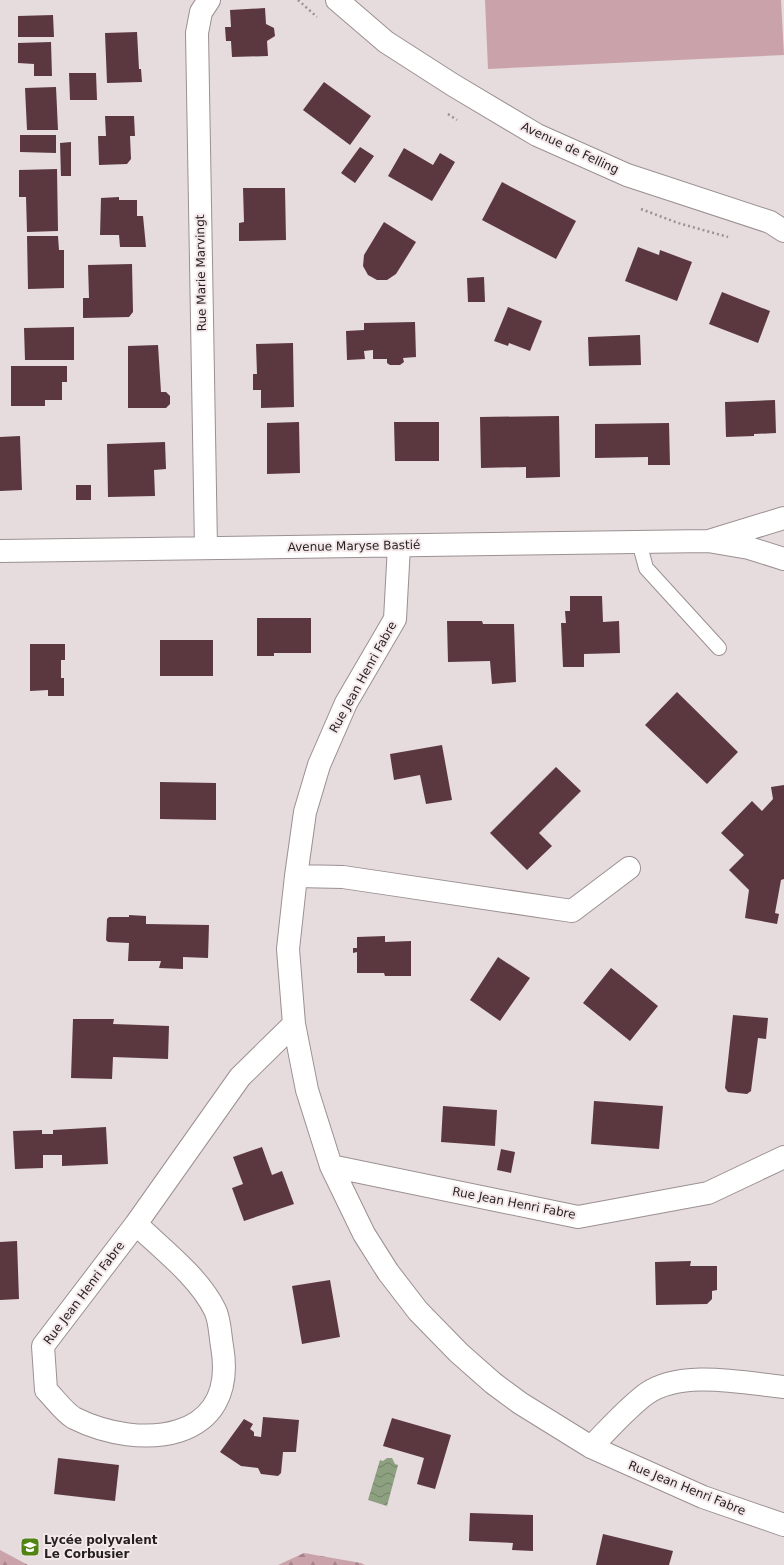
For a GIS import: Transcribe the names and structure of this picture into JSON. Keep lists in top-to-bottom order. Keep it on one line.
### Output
{"streets":{"street":["Avenue de Felling","Rue Marie Marvingt","Avenue Maryse Bastié","Rue Jean Henri Fabre"]},"crossings":[["Rue Marie Marvingt","Avenue Maryse Bastié"],["Avenue Maryse Bastié","Rue Jean Henri Fabre"]],"places":{"school or university":["Lycée polyvalent Le Corbusier"]}}
